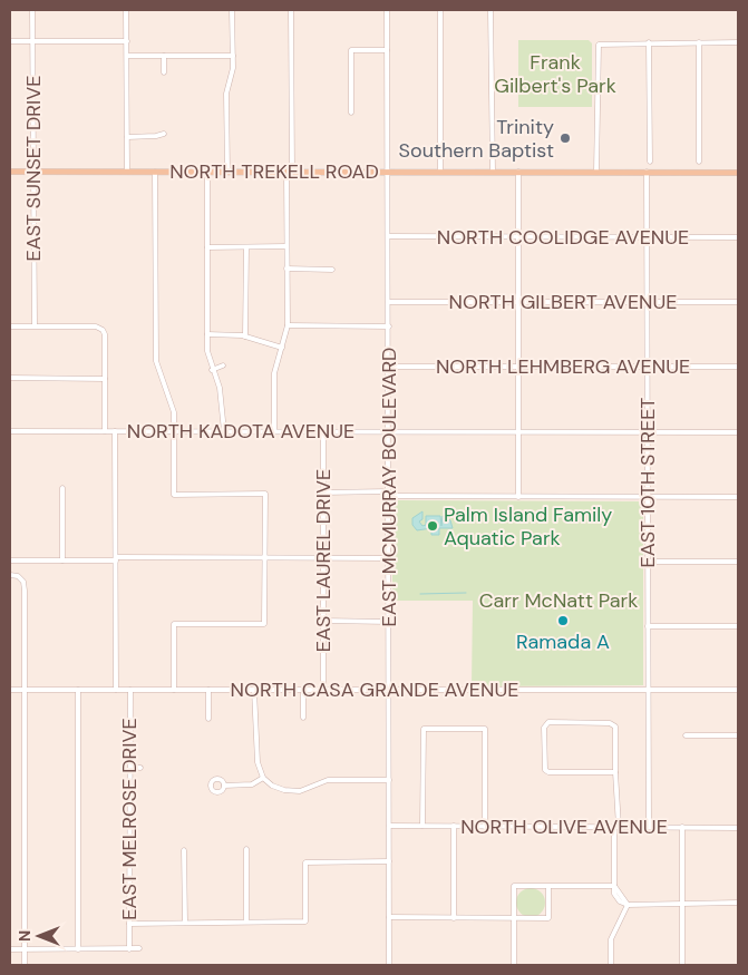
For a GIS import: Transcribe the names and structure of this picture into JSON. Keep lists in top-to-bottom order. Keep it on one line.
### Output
{"streets":{"main road":["NORTH TREKELL ROAD"],"street":["EAST SUNSET DRIVE","NORTH COOLIDGE AVENUE","NORTH GILBERT AVENUE","NORTH LEHMBERG AVENUE","NORTH KADOTA AVENUE","EAST 10TH STREET","EAST MCMURRAY BOULEVARD","EAST LAUREL DRIVE","NORTH CASA GRANDE AVENUE","EAST MELROSE DRIVE","NORTH OLIVE AVENUE"]},"crossings":[["EAST SUNSET DRIVE","NORTH TREKELL ROAD"],["NORTH TREKELL ROAD","EAST 10TH STREET"],["NORTH TREKELL ROAD","EAST MCMURRAY BOULEVARD"],["NORTH COOLIDGE AVENUE","EAST 10TH STREET"],["NORTH COOLIDGE AVENUE","EAST MCMURRAY BOULEVARD"],["NORTH GILBERT AVENUE","EAST 10TH STREET"],["NORTH GILBERT AVENUE","EAST MCMURRAY BOULEVARD"],["NORTH LEHMBERG AVENUE","EAST 10TH STREET"],["NORTH LEHMBERG AVENUE","EAST MCMURRAY BOULEVARD"],["NORTH KADOTA AVENUE","EAST 10TH STREET"],["NORTH KADOTA AVENUE","EAST MCMURRAY BOULEVARD"],["NORTH KADOTA AVENUE","EAST LAUREL DRIVE"],["NORTH KADOTA AVENUE","EAST MELROSE DRIVE"],["EAST 10TH STREET","NORTH CASA GRANDE AVENUE"],["EAST 10TH STREET","NORTH OLIVE AVENUE"],["EAST MCMURRAY BOULEVARD","NORTH CASA GRANDE AVENUE"],["EAST MCMURRAY BOULEVARD","NORTH OLIVE AVENUE"],["EAST LAUREL DRIVE","NORTH CASA GRANDE AVENUE"],["NORTH CASA GRANDE AVENUE","EAST MELROSE DRIVE"]],"parks":["Frank Gilbert's Park","Carr McNatt Park"],"places":["Trinity Southern Baptist","Palm Island Family Aquatic Park","Ramada A"],"north":"left"}
